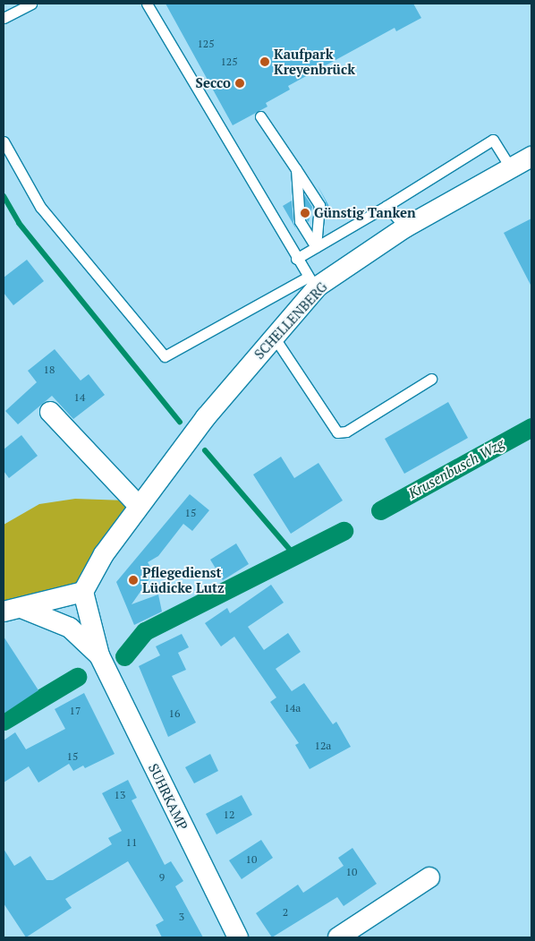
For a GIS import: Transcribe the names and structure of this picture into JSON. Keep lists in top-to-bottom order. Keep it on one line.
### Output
{"streets":{"street":["SCHELLENBERG","SUHRKAMP"]},"crossings":[["SCHELLENBERG","SUHRKAMP"]],"water":["Krusenbusch Wzg"],"places":["Kaufpark Kreyenbrück","Secco","Günstig Tanken","Pflegedienst Lüdicke Lutz"],"house_numbers":["125","125","18","14","15","14a","17","16","12a","15","13","12","11","10","10","9","2","3"]}
